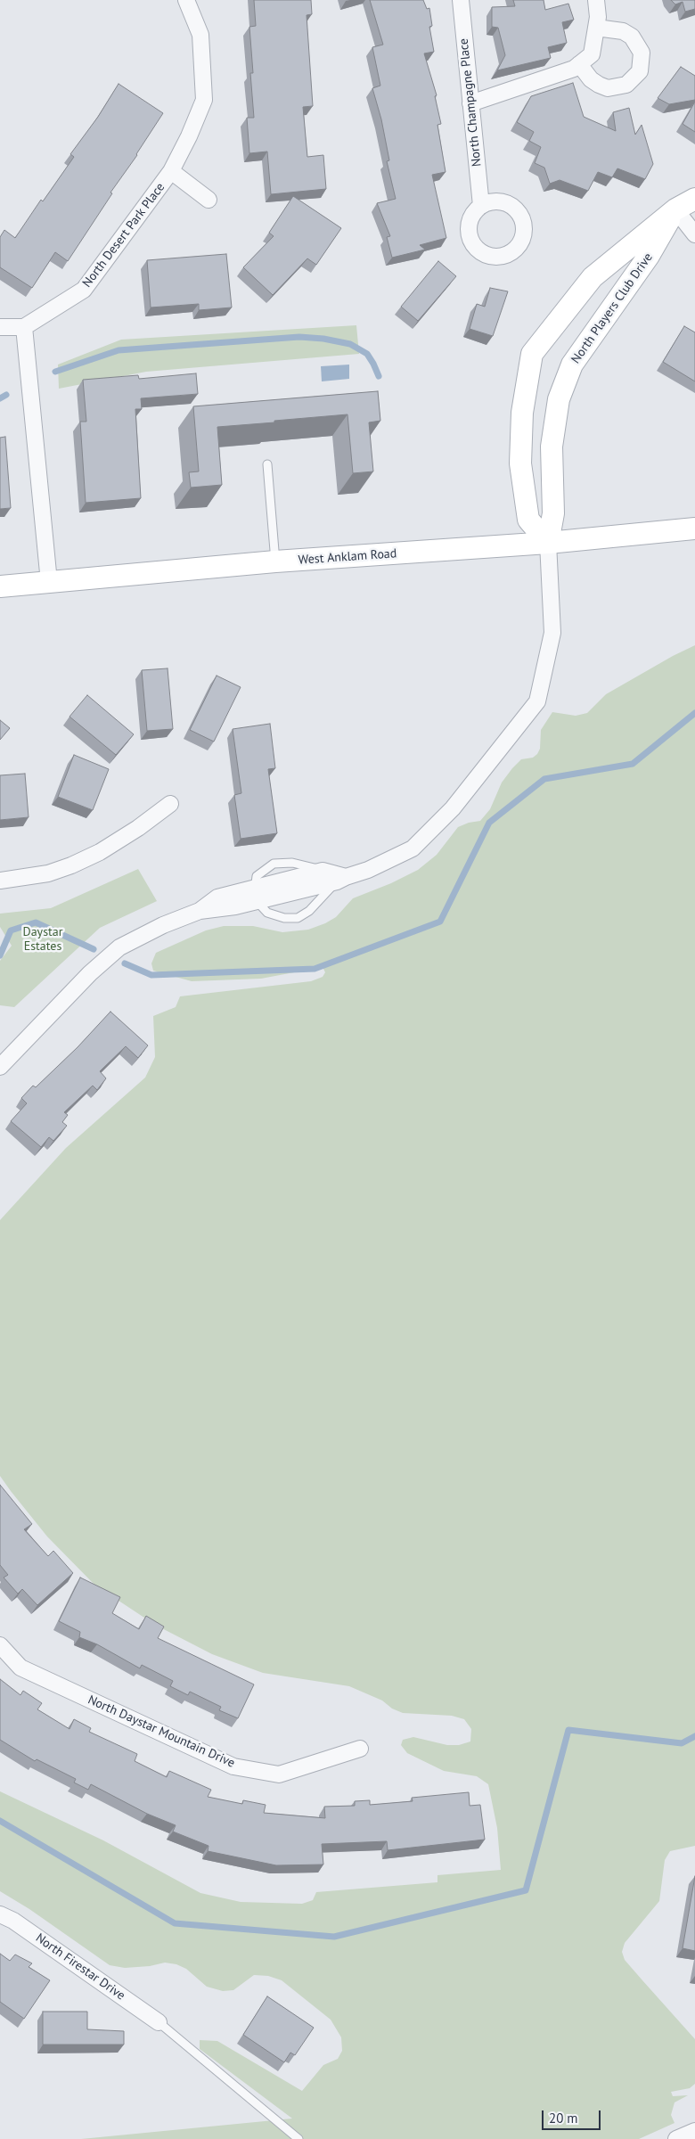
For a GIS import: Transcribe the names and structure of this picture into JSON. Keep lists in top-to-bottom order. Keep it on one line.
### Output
{"streets":{"street":["North Champagne Place","North Desert Park Place","North Players Club Drive","West Anklam Road","North Daystar Mountain Drive","North Firestar Drive"]},"crossings":[["North Players Club Drive","West Anklam Road"]],"parks":["Daystar Estates"],"scale_bar":"20 m"}
